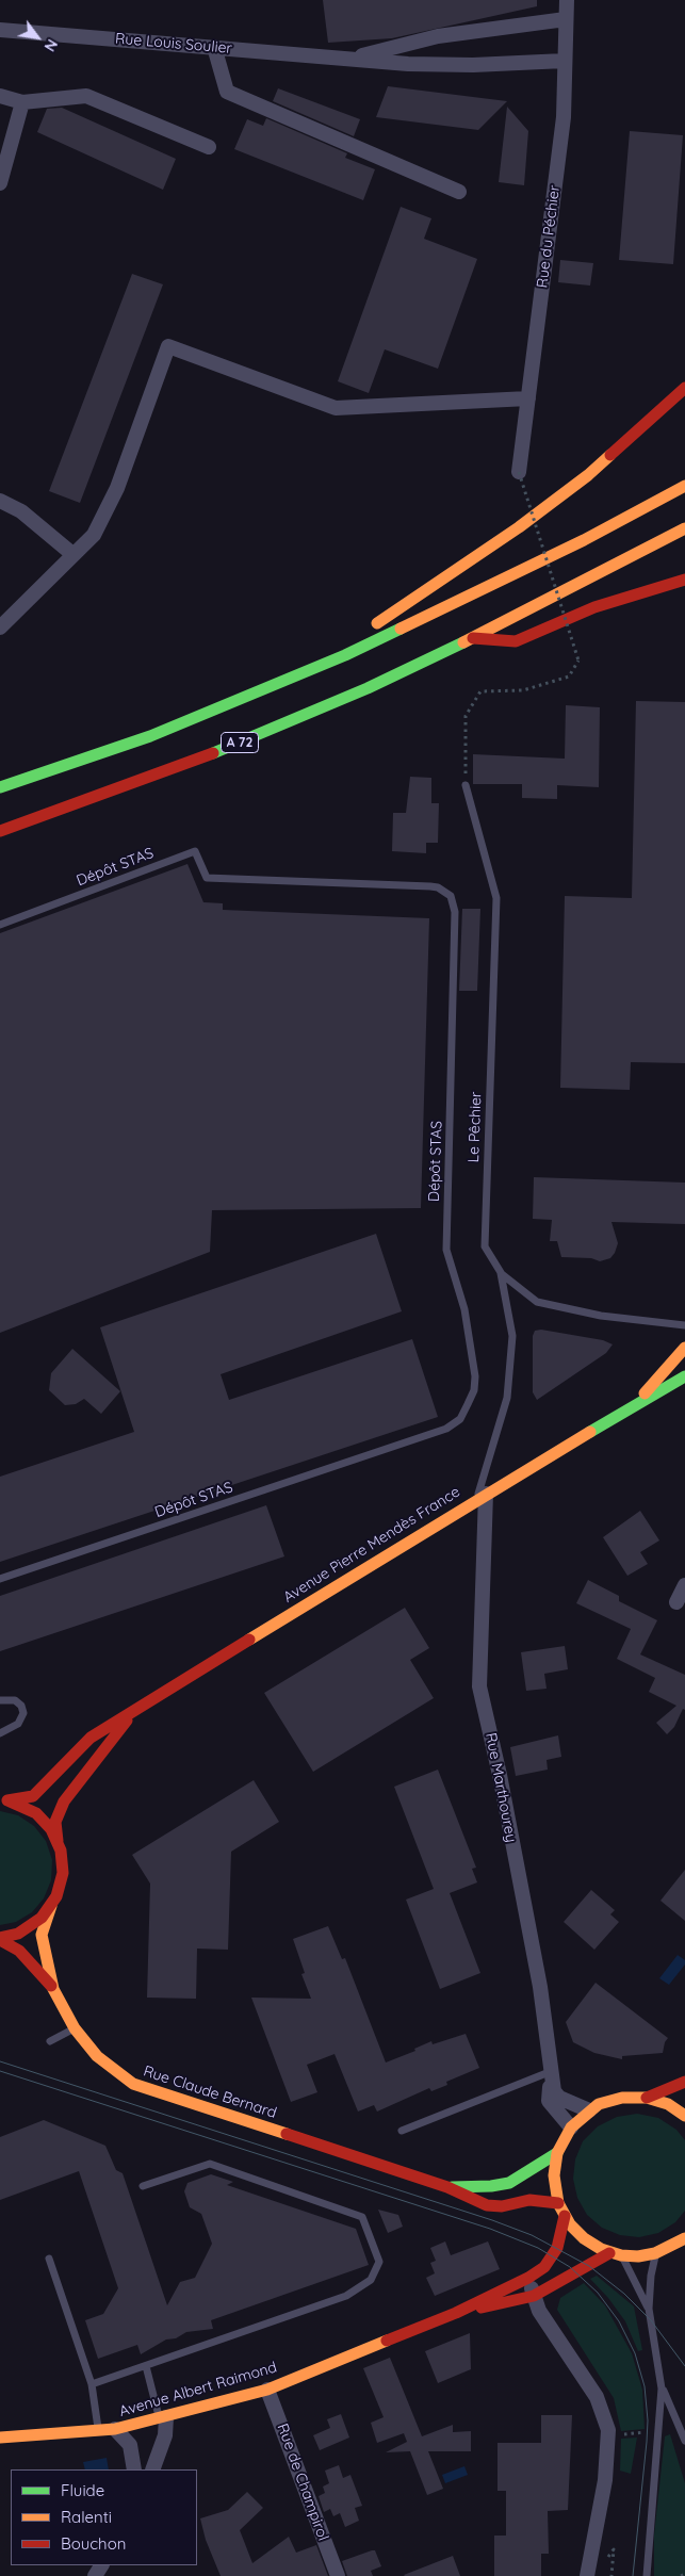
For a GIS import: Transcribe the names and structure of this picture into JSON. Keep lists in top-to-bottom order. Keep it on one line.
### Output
{"streets":{"main road":["A 72","Avenue Pierre Mendès France","Rue Claude Bernard","Avenue Albert Raimond"],"street":["Rue Louis Soulier","Rue du Péchier","Rue Marthourey","Rue de Champirol"],"lane":["Dépôt STAS","Le Pêchier"]},"crossings":[["Rue Louis Soulier","Rue du Péchier"],["Avenue Pierre Mendès France","Rue Marthourey"],["Avenue Pierre Mendès France","Rue Claude Bernard"],["Avenue Albert Raimond","Rue de Champirol"]],"legend":["Fluide","Ralenti","Bouchon"],"north":"bottom right"}
